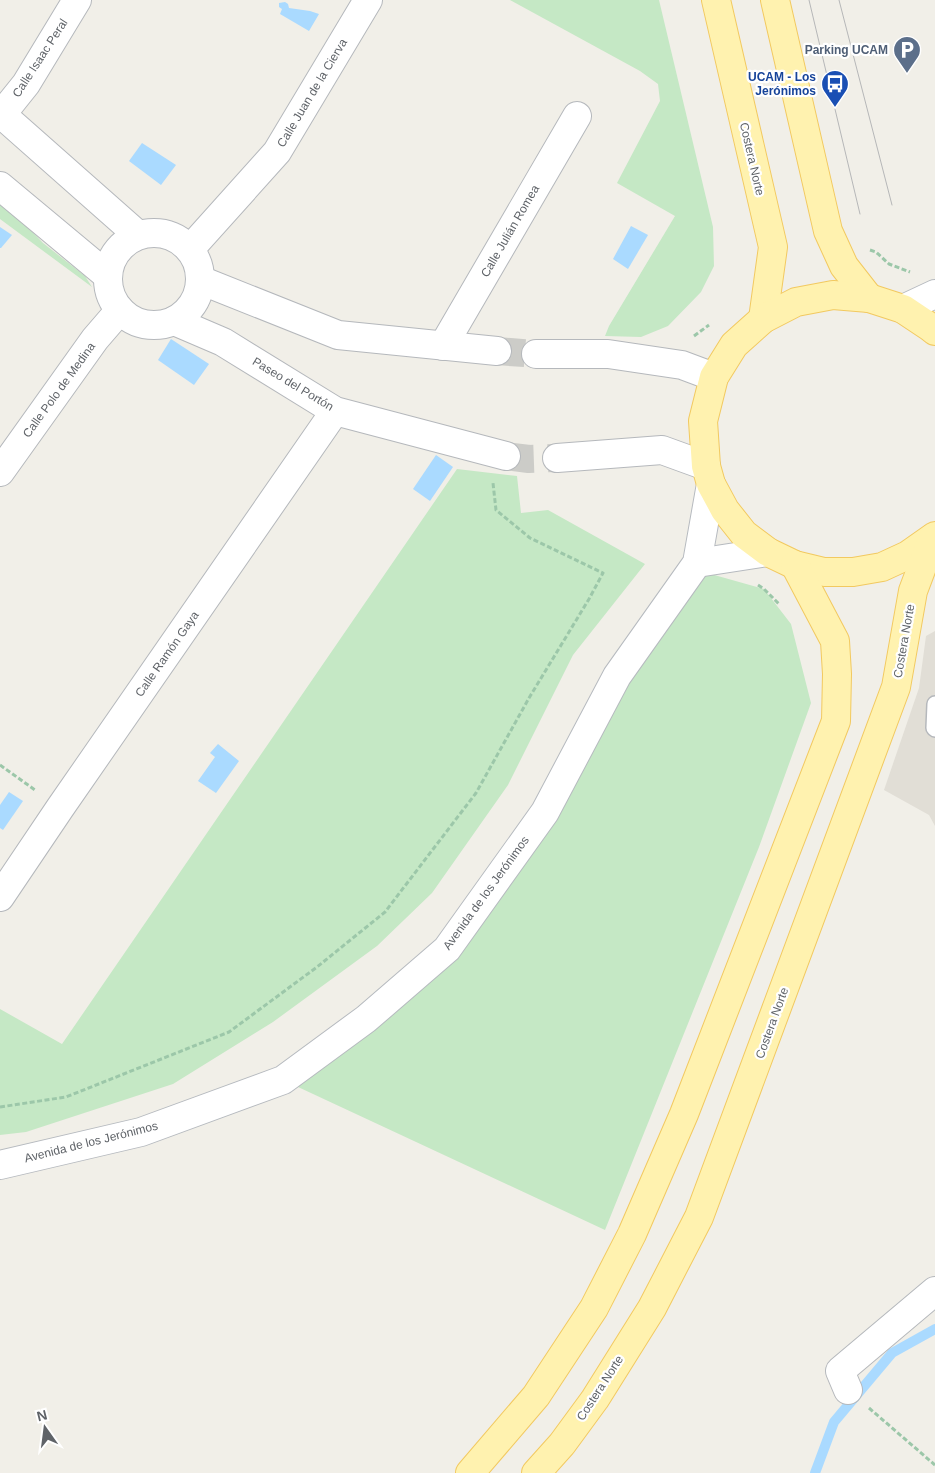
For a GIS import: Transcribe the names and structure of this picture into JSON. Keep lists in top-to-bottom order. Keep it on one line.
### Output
{"streets":{"main road":["Costera Norte"],"street":["Calle Isaac Peral","Calle Juan de la Cierva","Calle Julián Romea","Paseo del Portón","Calle Polo de Medina","Calle Ramón Gaya","Avenida de los Jerónimos"]},"crossings":[["Calle Juan de la Cierva","Paseo del Portón"],["Calle Juan de la Cierva","Calle Polo de Medina"],["Paseo del Portón","Calle Polo de Medina"],["Paseo del Portón","Calle Ramón Gaya"]],"places":{"parking":["Parking UCAM"],"bus stop":["UCAM - Los Jerónimos"]},"north":"top"}
